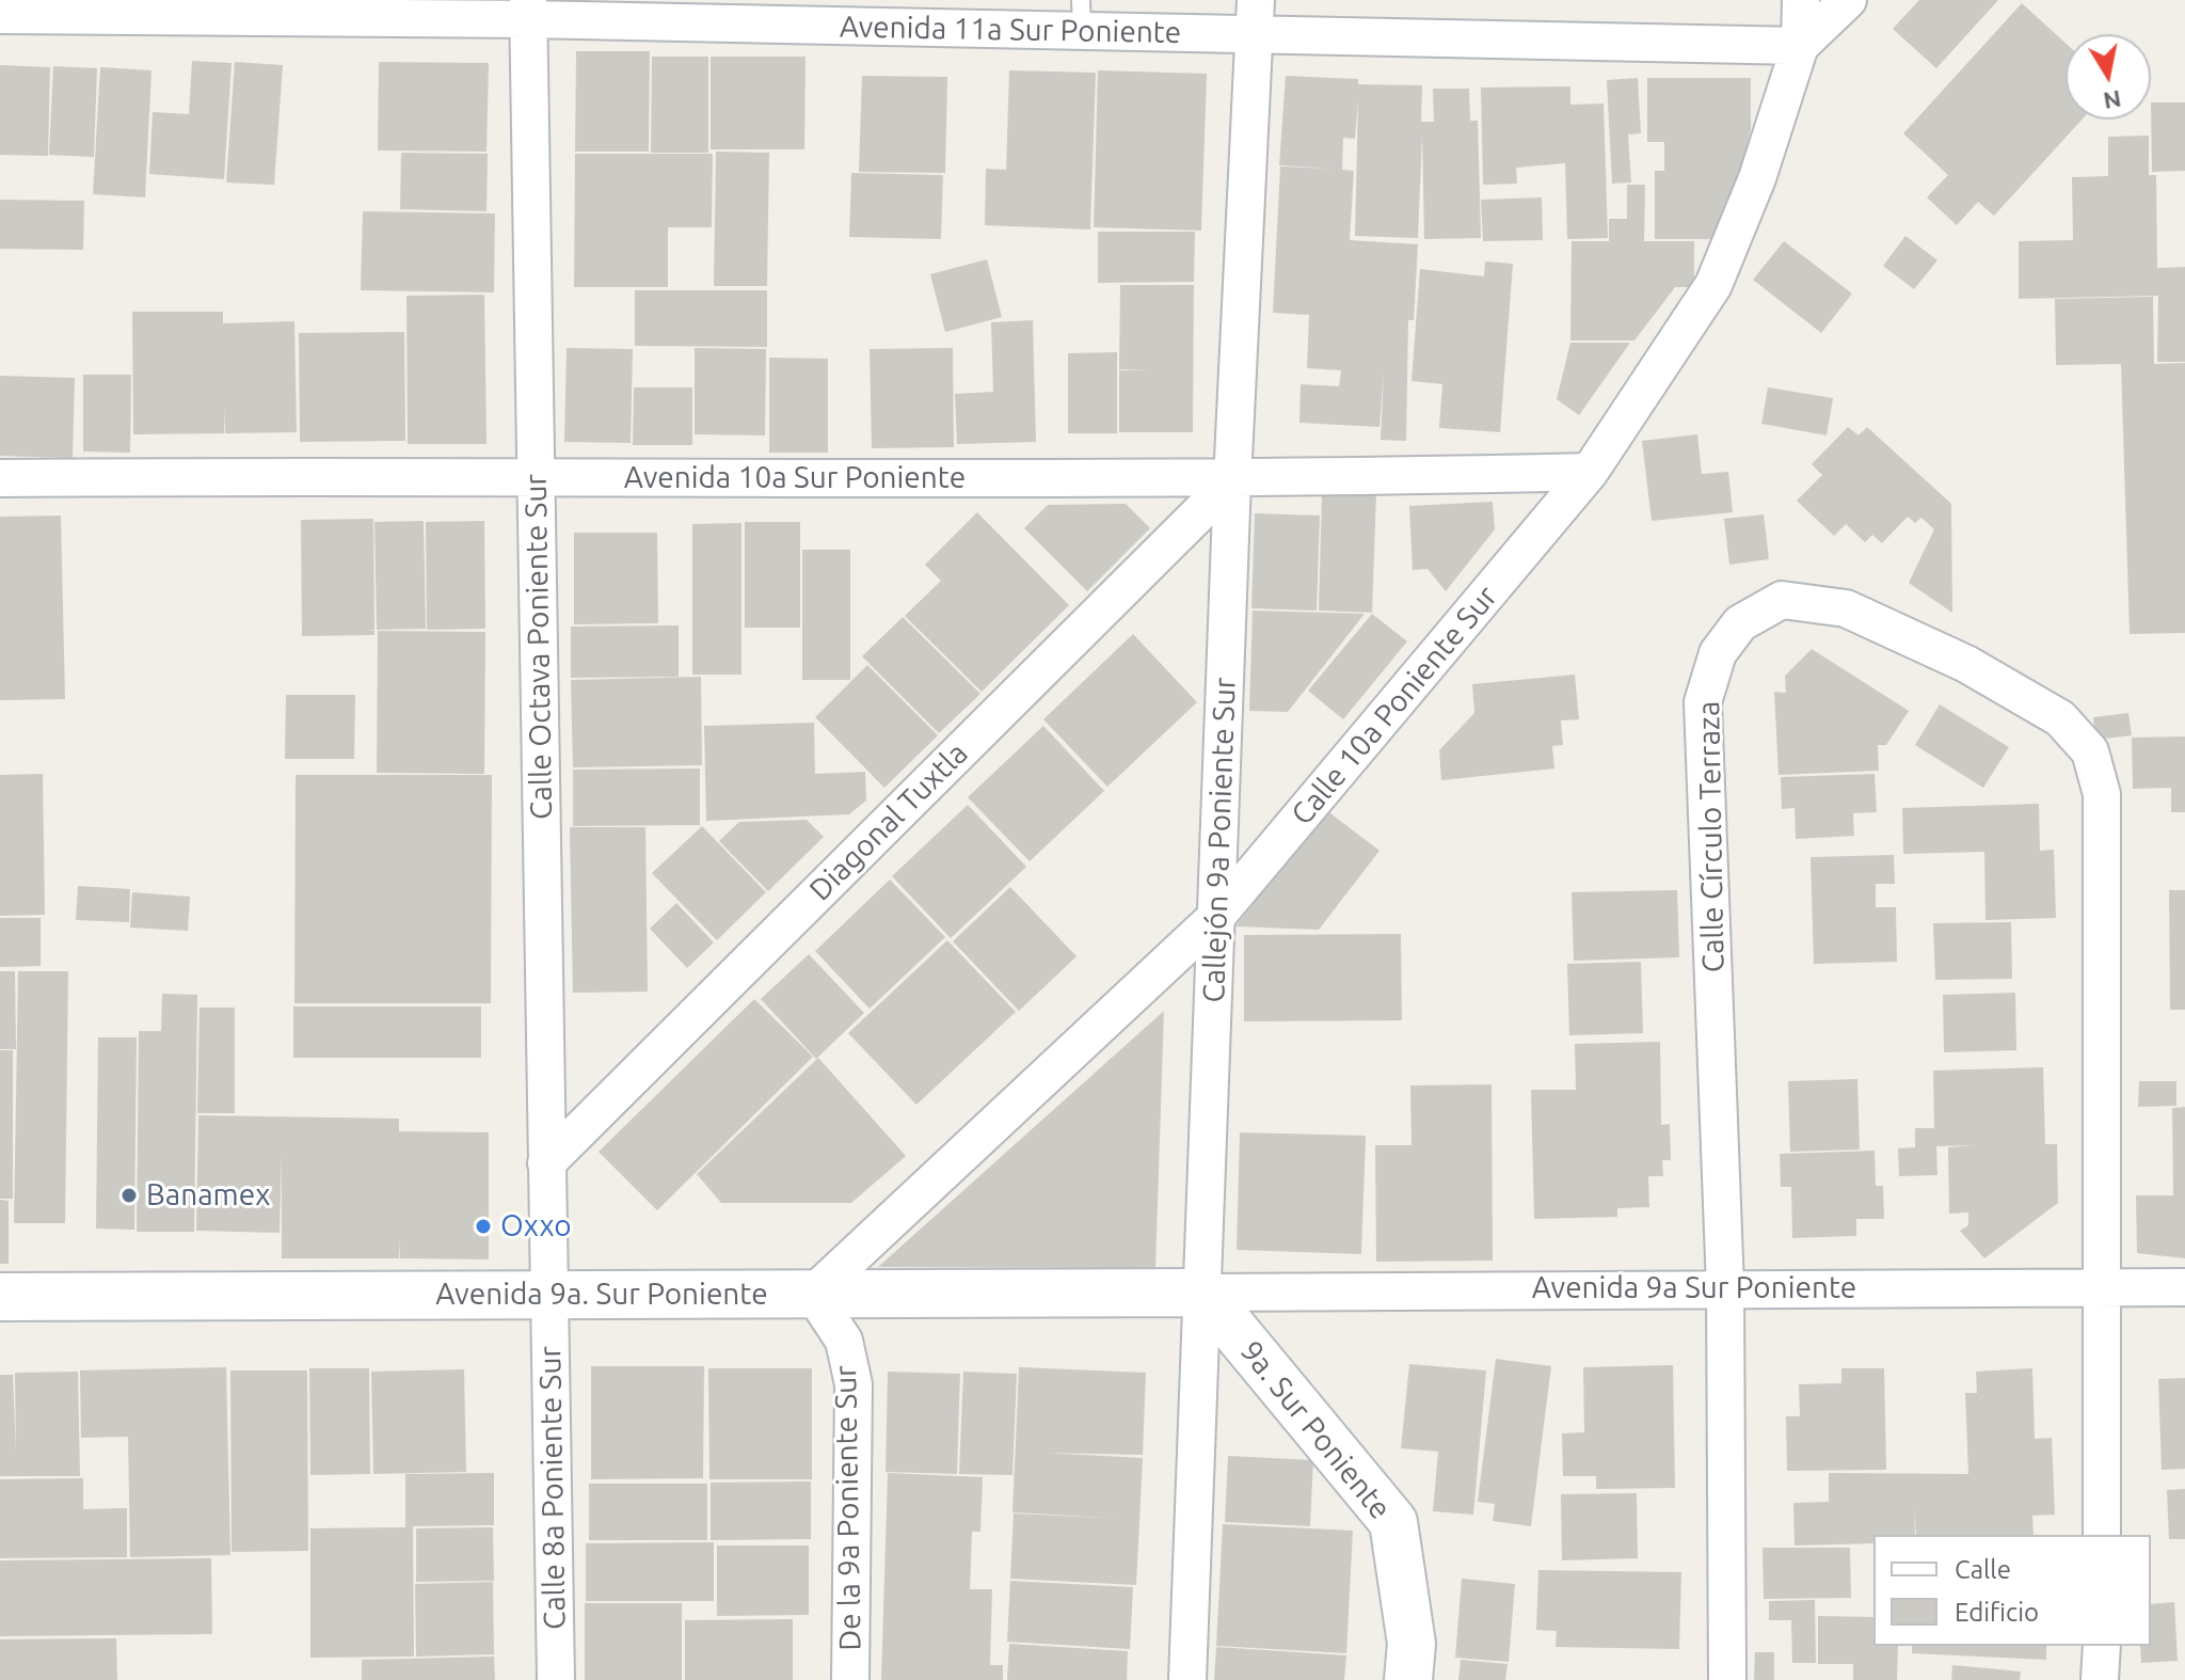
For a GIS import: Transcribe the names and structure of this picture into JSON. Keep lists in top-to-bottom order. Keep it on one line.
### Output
{"streets":{"main road":["Avenida 9a. Sur Poniente","9a. Sur Poniente"],"street":["Avenida 11a Sur Poniente","Avenida 10a Sur Poniente","Calle Octava Poniente Sur","Calle 10a Poniente Sur","Diagonal Tuxtla","Calle Círculo Terraza","Callejón 9a Poniente Sur","Avenida 9a Sur Poniente","Calle 8a Poniente Sur","De la 9a Poniente Sur"]},"crossings":[["Avenida 11a Sur Poniente","Calle Octava Poniente Sur"],["Avenida 11a Sur Poniente","Calle 10a Poniente Sur"],["Avenida 11a Sur Poniente","Callejón 9a Poniente Sur"],["Avenida 10a Sur Poniente","Calle Octava Poniente Sur"],["Avenida 10a Sur Poniente","Calle 10a Poniente Sur"],["Avenida 10a Sur Poniente","Diagonal Tuxtla"],["Avenida 10a Sur Poniente","Callejón 9a Poniente Sur"],["Calle Octava Poniente Sur","Diagonal Tuxtla"],["Calle Octava Poniente Sur","Avenida 9a. Sur Poniente"],["Calle Octava Poniente Sur","Calle 8a Poniente Sur"],["Calle 10a Poniente Sur","Callejón 9a Poniente Sur"],["Calle 10a Poniente Sur","Avenida 9a. Sur Poniente"],["Calle 10a Poniente Sur","De la 9a Poniente Sur"],["Diagonal Tuxtla","Callejón 9a Poniente Sur"],["Calle Círculo Terraza","Avenida 9a Sur Poniente"],["Callejón 9a Poniente Sur","Avenida 9a Sur Poniente"],["Callejón 9a Poniente Sur","Avenida 9a. Sur Poniente"],["Callejón 9a Poniente Sur","9a. Sur Poniente"],["Avenida 9a Sur Poniente","Avenida 9a. Sur Poniente"],["Avenida 9a Sur Poniente","9a. Sur Poniente"],["Avenida 9a. Sur Poniente","9a. Sur Poniente"],["Avenida 9a. Sur Poniente","Calle 8a Poniente Sur"],["Avenida 9a. Sur Poniente","De la 9a Poniente Sur"]],"places":["Banamex","Oxxo"],"legend":["Calle","Edificio"],"north":"bottom"}
